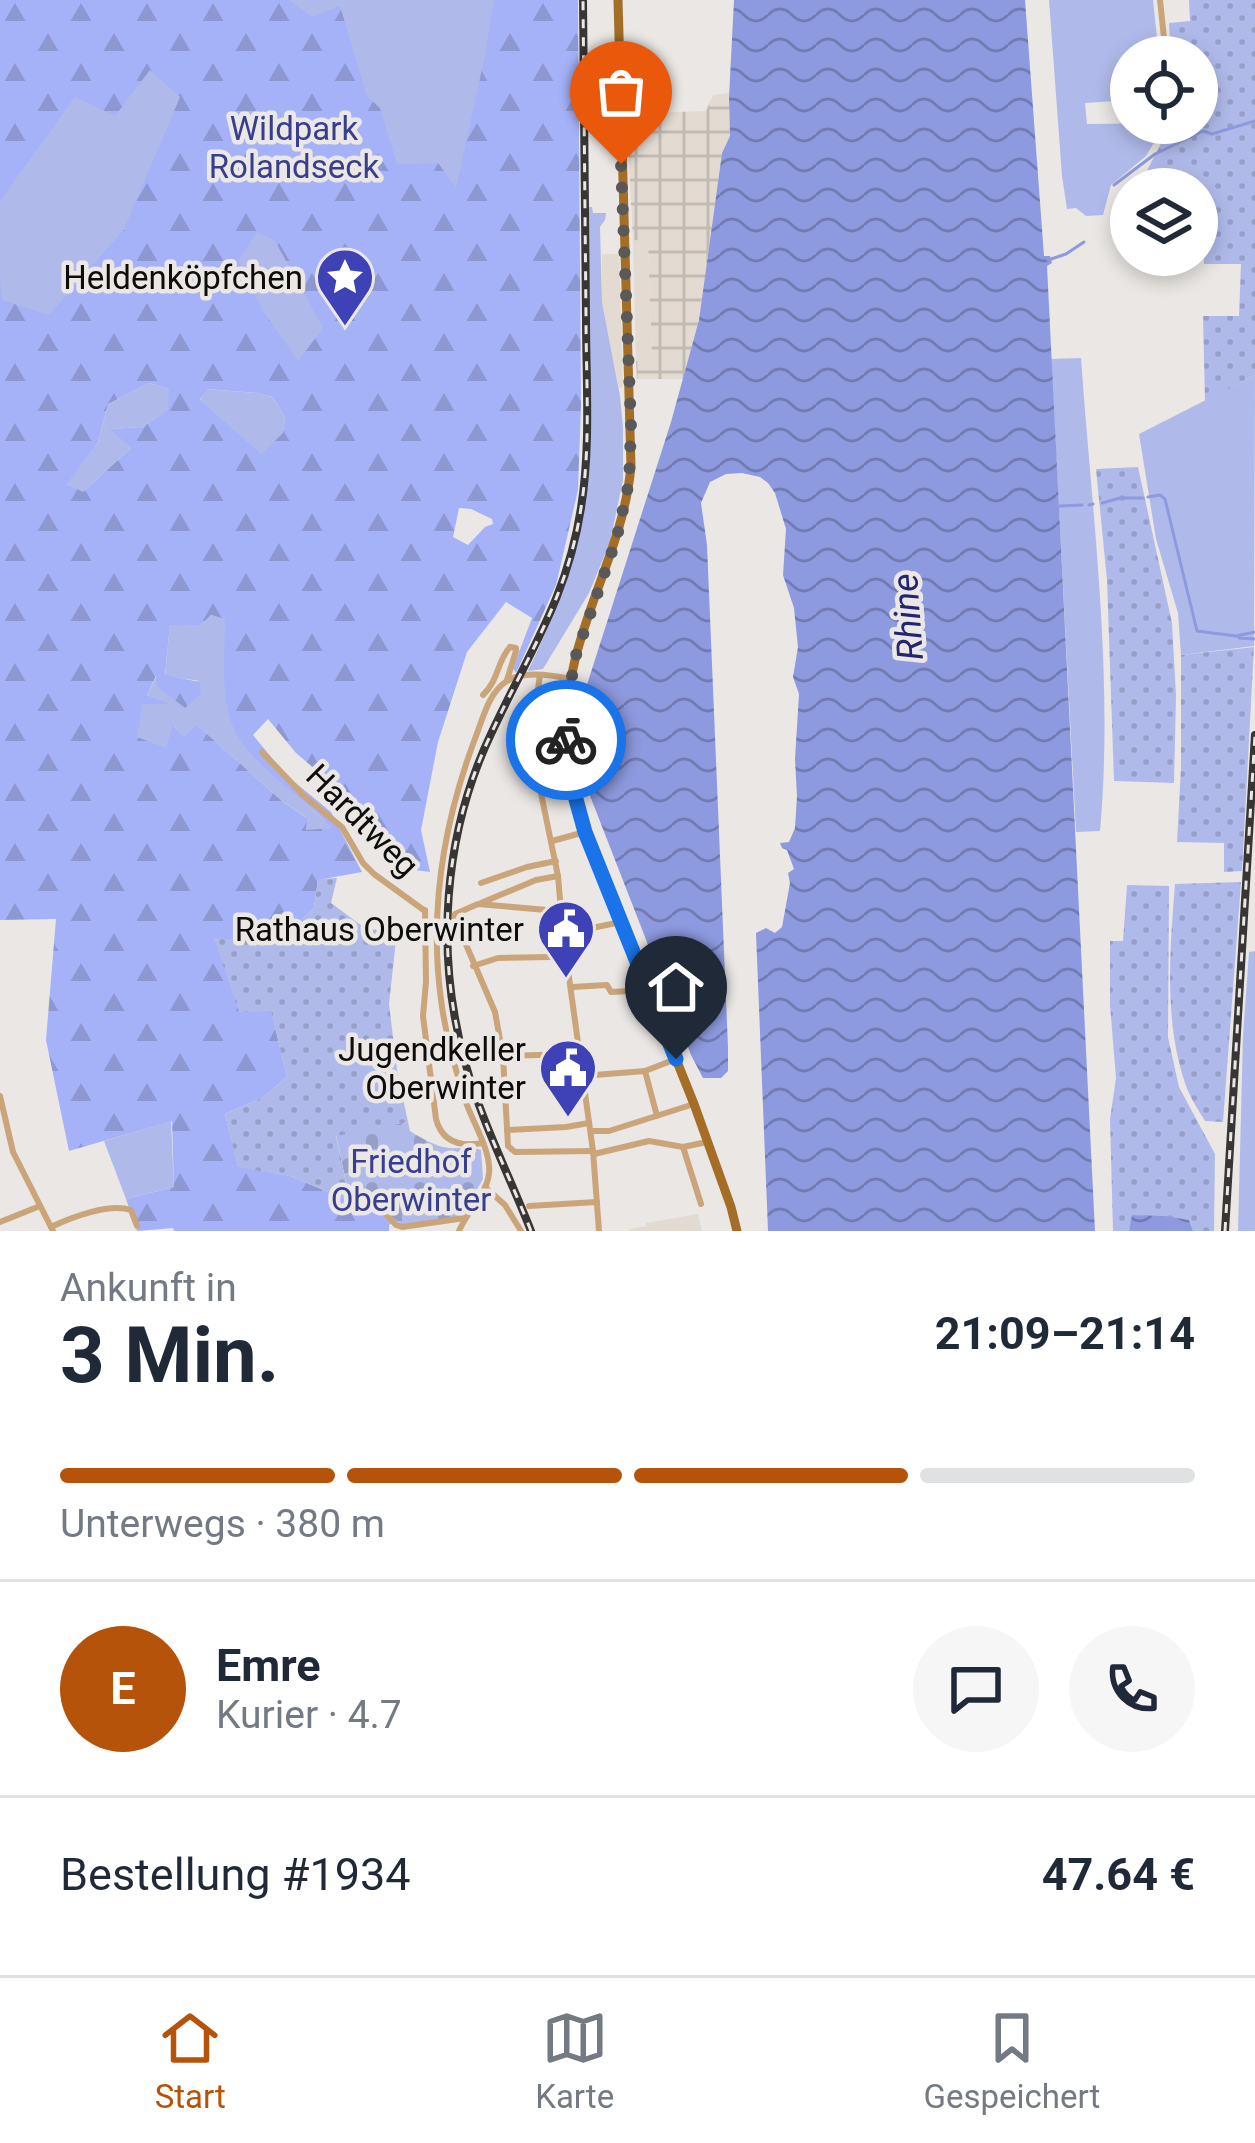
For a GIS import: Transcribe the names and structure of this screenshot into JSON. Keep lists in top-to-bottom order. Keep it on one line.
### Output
{"streets":{"street":["Hardtweg"]},"water":["Rhine"],"parks":["Wildpark Rolandseck","Friedhof Oberwinter"],"places":{"place":["Heldenköpfchen"],"public building":["Rathaus Oberwinter","Jugendkeller Oberwinter"]},"page":{"heading":["3 Min.","Ankunft in","21:09–21:14"],"panel":["Emre","Kurier · 4.7","Bestellung #1934","47.64 €"],"bar":"Unterwegs · 380 m","round":"E","tabs":["Start","Karte","Gespeichert"]}}
